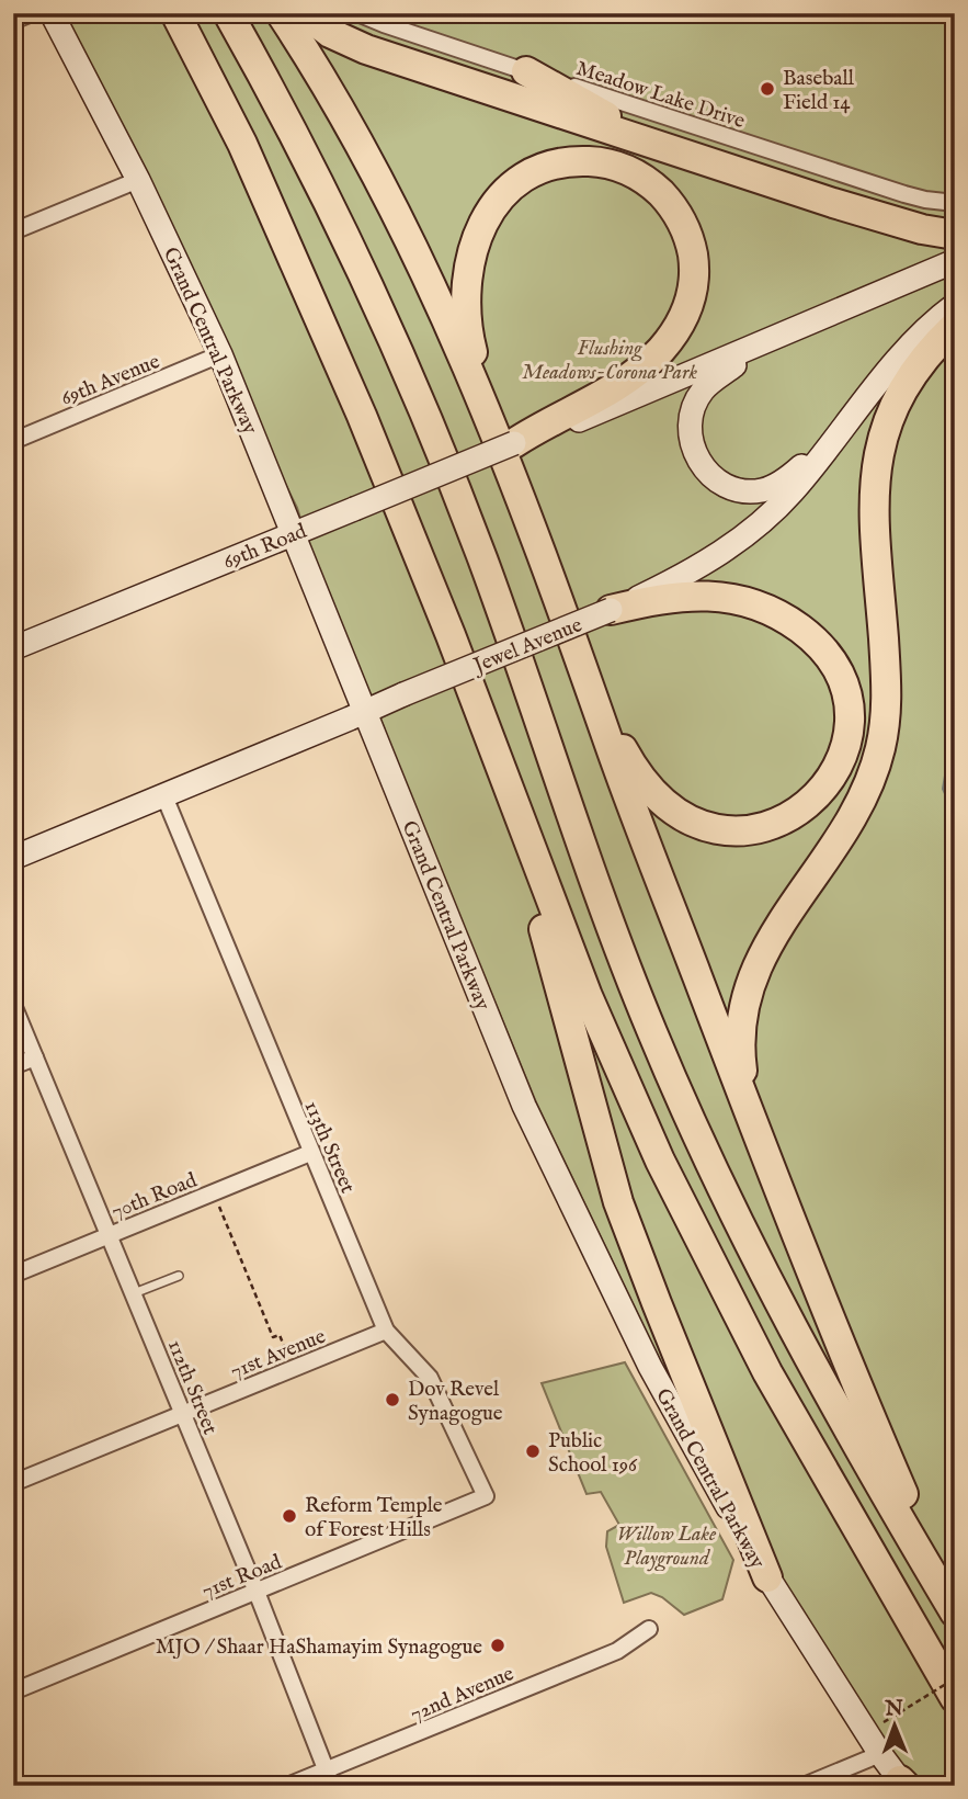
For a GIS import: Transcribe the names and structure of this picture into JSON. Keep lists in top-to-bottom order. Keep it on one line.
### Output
{"streets":{"street":["Meadow Lake Drive","Grand Central Parkway","69th Avenue","69th Road","Jewel Avenue","113th Street","70th Road","71st Avenue","112th Street","71st Road","72nd Avenue"]},"crossings":[["Grand Central Parkway","69th Avenue"],["Grand Central Parkway","69th Road"],["Grand Central Parkway","Jewel Avenue"],["Jewel Avenue","113th Street"],["113th Street","70th Road"],["113th Street","71st Avenue"],["113th Street","71st Road"],["70th Road","112th Street"],["71st Avenue","112th Street"],["112th Street","71st Road"],["112th Street","72nd Avenue"]],"parks":["Flushing Meadows-Corona Park","Willow Lake Playground"],"places":["Baseball Field 14","Dov Revel Synagogue","Public School 196","Reform Temple of Forest Hills","MJO / Shaar HaShamayim Synagogue"],"north":"top"}
